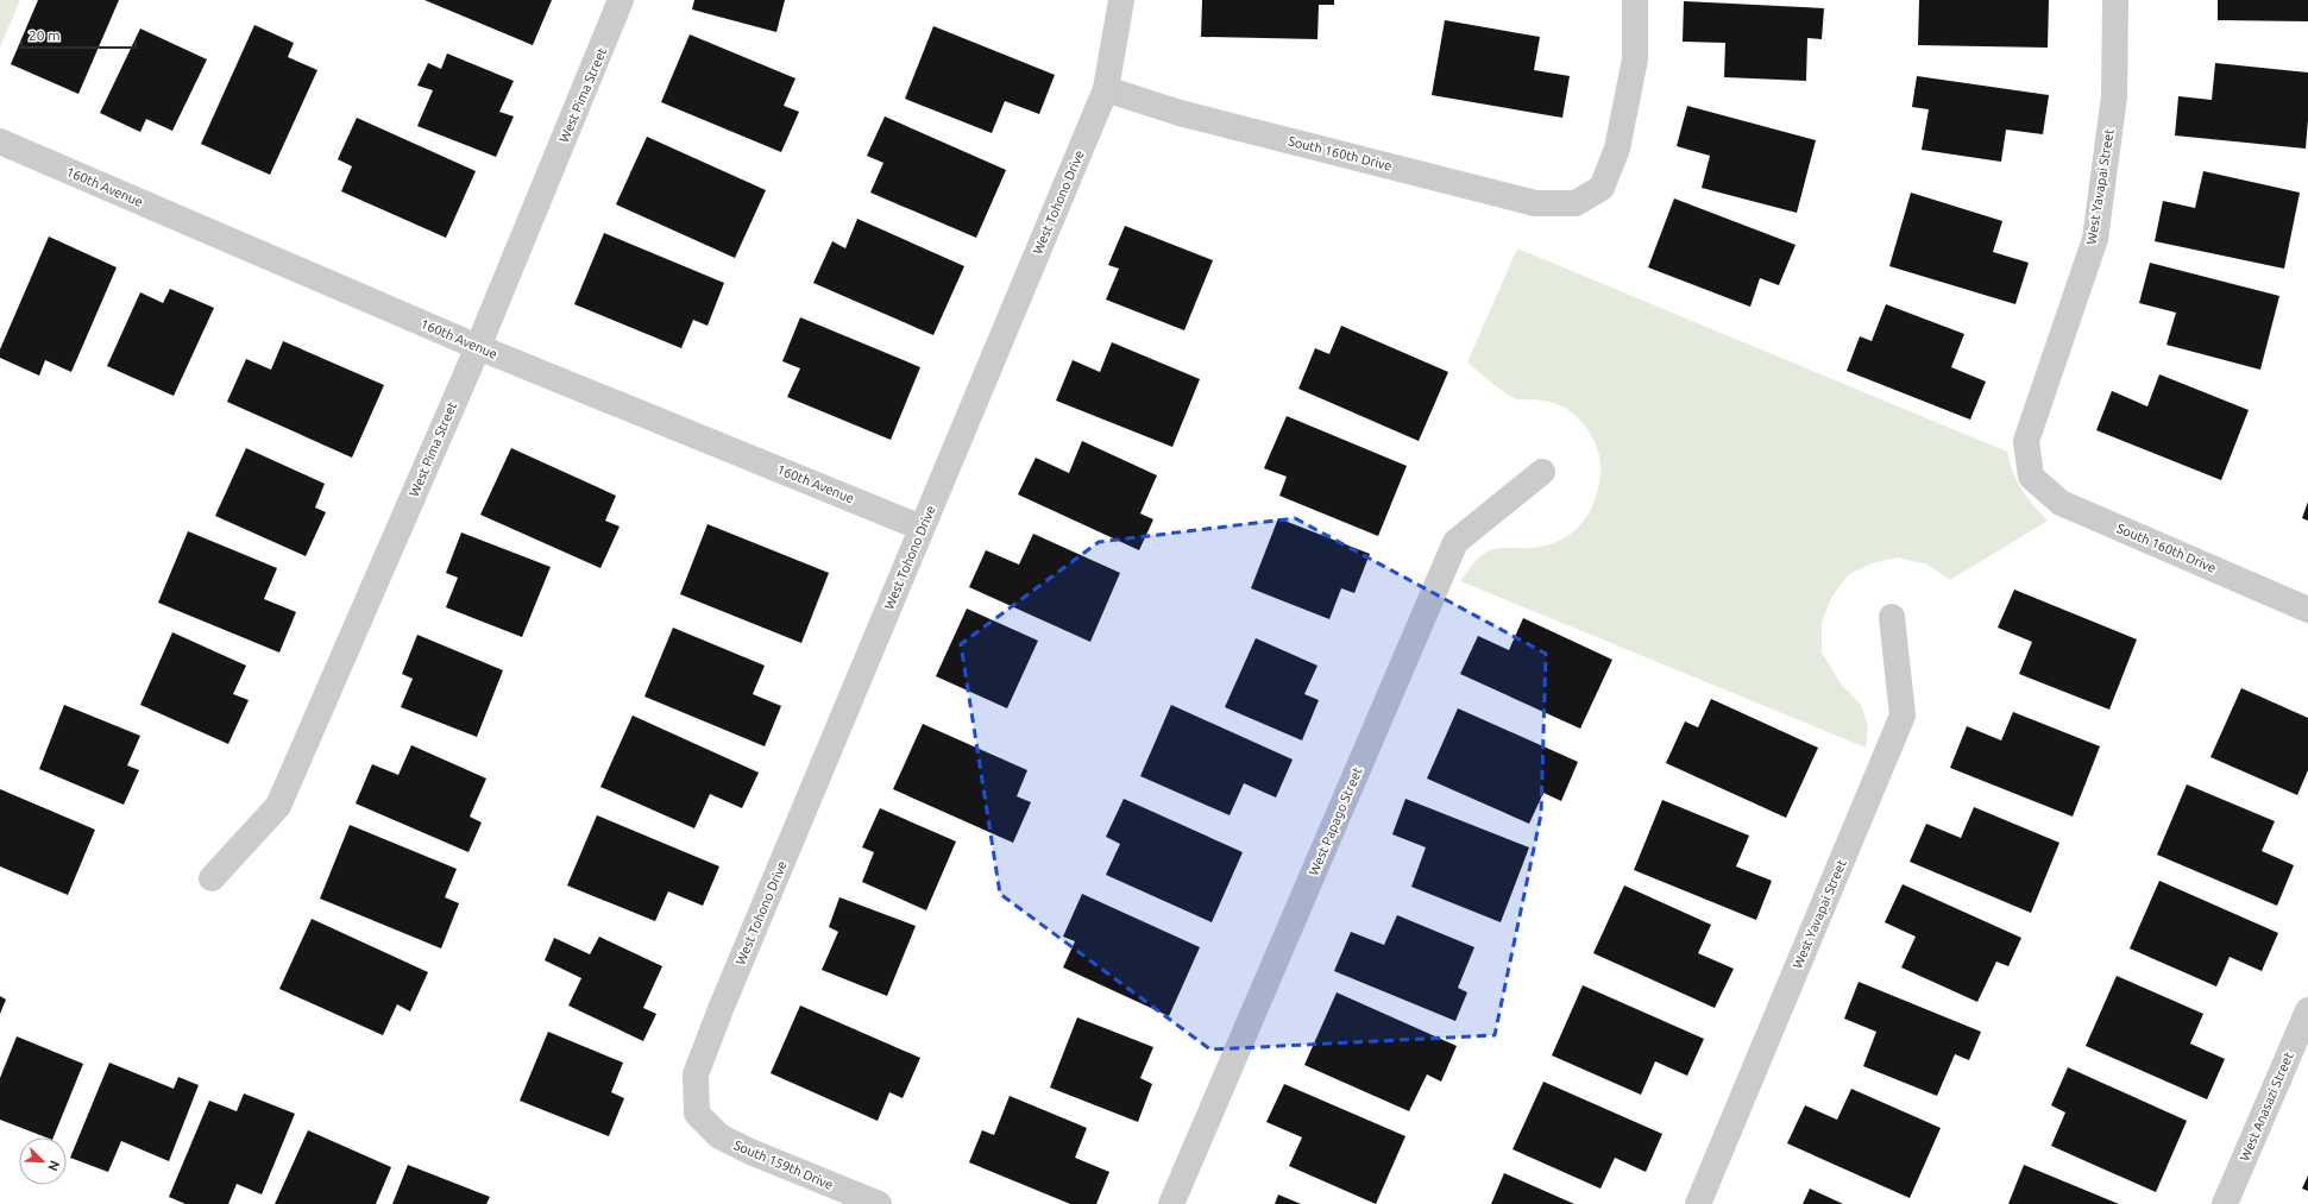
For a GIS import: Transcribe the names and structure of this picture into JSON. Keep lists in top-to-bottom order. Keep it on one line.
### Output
{"streets":{"street":["West Pima Street","South 160th Drive","160th Avenue","West Yavapai Street","West Tohono Drive","West Papago Street","West Anasazi Street","South 159th Drive"]},"crossings":[["West Pima Street","160th Avenue"],["South 160th Drive","West Yavapai Street"],["South 160th Drive","West Tohono Drive"],["160th Avenue","West Tohono Drive"],["West Tohono Drive","South 159th Drive"]],"scale_bar":"20 m","north":"bottom right"}
